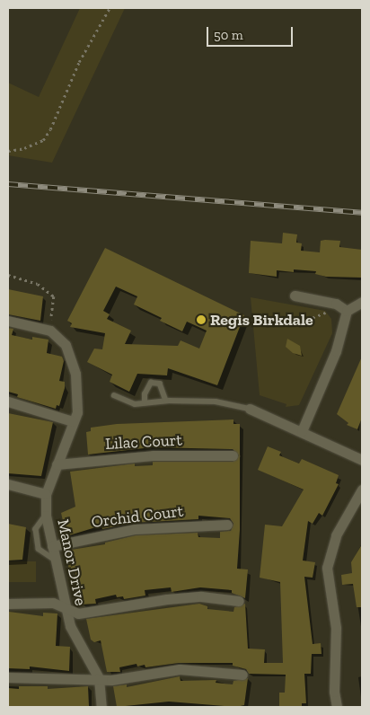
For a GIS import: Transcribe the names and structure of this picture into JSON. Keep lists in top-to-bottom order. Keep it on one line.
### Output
{"streets":{"street":["Lilac Court","Orchid Court","Manor Drive"]},"crossings":[["Lilac Court","Manor Drive"],["Orchid Court","Manor Drive"]],"places":["Regis Birkdale"],"scale_bar":"50 m"}
